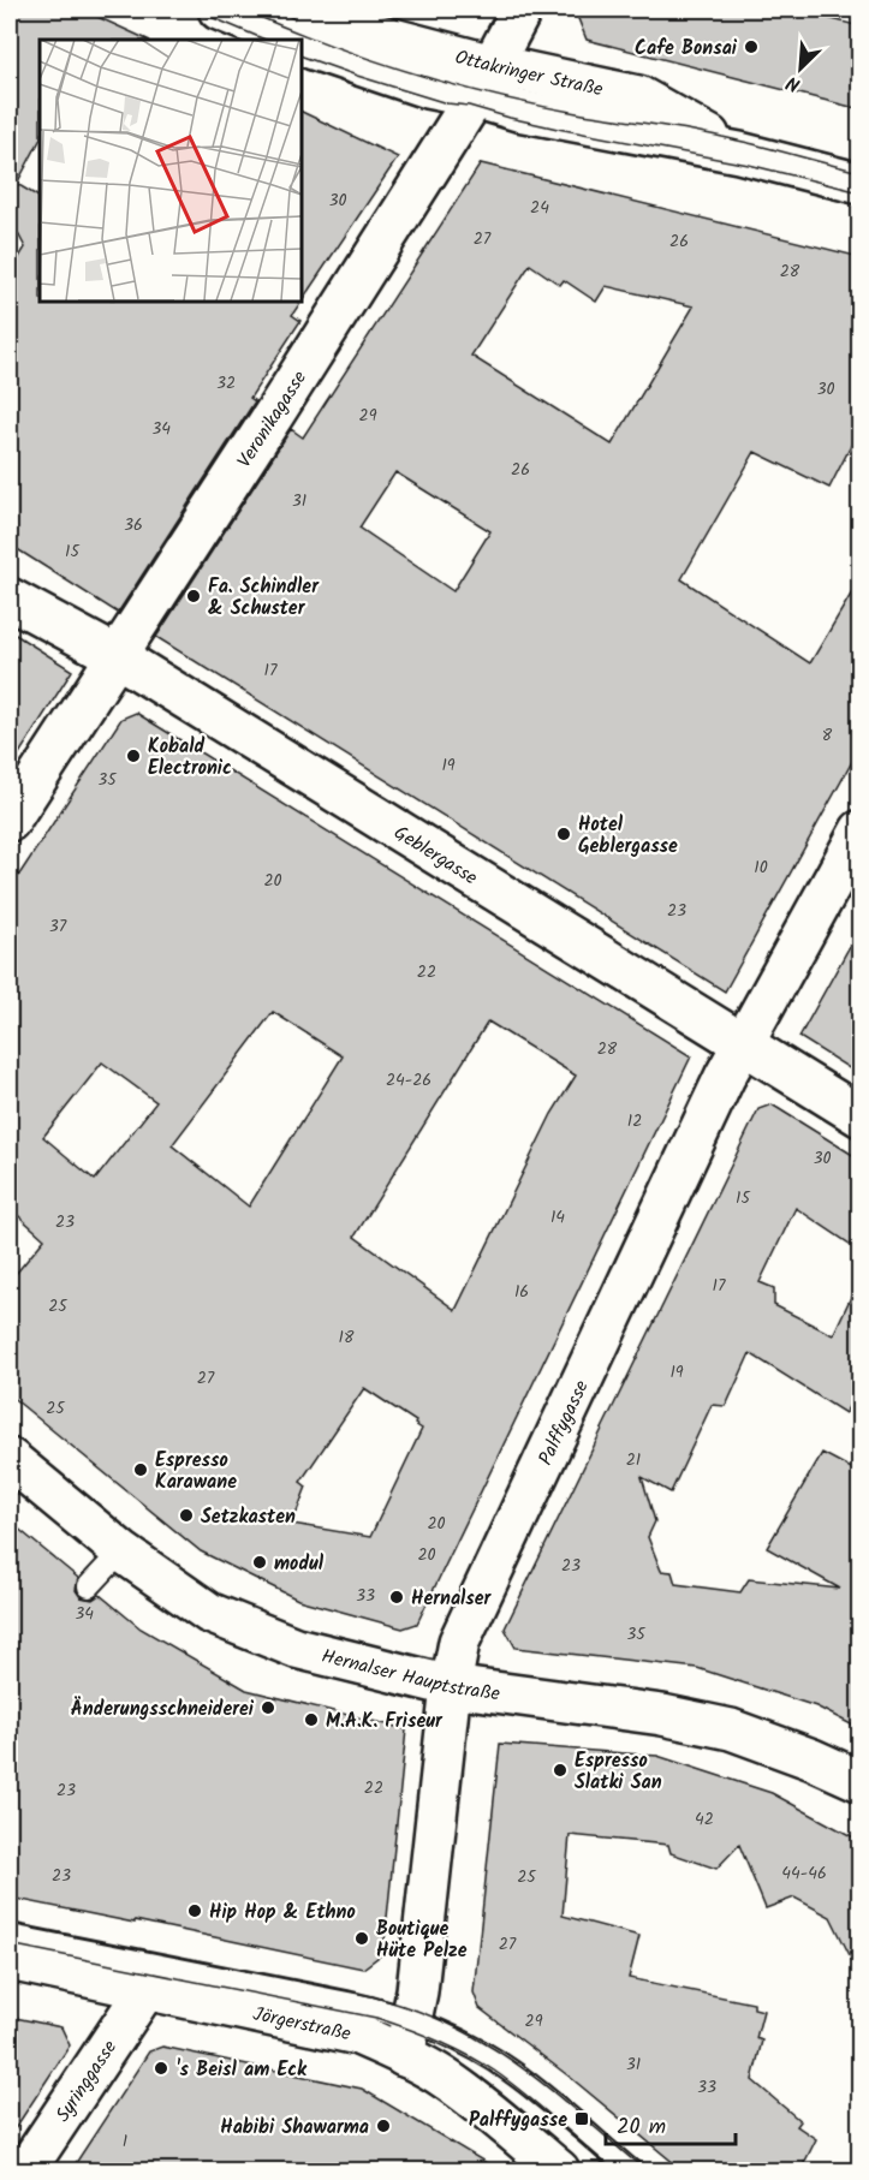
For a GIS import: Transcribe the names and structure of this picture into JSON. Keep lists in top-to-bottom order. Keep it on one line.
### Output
{"streets":{"street":["Ottakringer Straße","Veronikagasse","Geblergasse","Palffygasse","Hernalser Hauptstraße","Jörgerstraße","Syringgasse"]},"crossings":[["Ottakringer Straße","Veronikagasse"],["Veronikagasse","Geblergasse"],["Geblergasse","Palffygasse"],["Palffygasse","Hernalser Hauptstraße"],["Palffygasse","Jörgerstraße"],["Jörgerstraße","Syringgasse"]],"places":{"other":["Cafe Bonsai","Fa. Schindler & Schuster","Kobald Electronic","Hotel Geblergasse","Espresso Karawane","Setzkasten","modul","Hernalser","Änderungsschneiderei","M.A.K. Friseur","Espresso Slatki San","Hip Hop & Ethno","Boutique Hüte Pelze","'s Beisl am Eck","Habibi Shawarma"],"transit":["Palffygasse"]},"house_numbers":["30","24","27","26","28","32","30","29","34","26","31","36","15","17","8","19","35","10","20","23","37","22","28","24-26","12","30","15","14","23","17","16","25","18","19","27","25","21","20","20","23","33","34","35","22","23","42","44-46","23","25","27","29","31","33","1"],"scale_bar":"20 m","north":"bottom left"}
